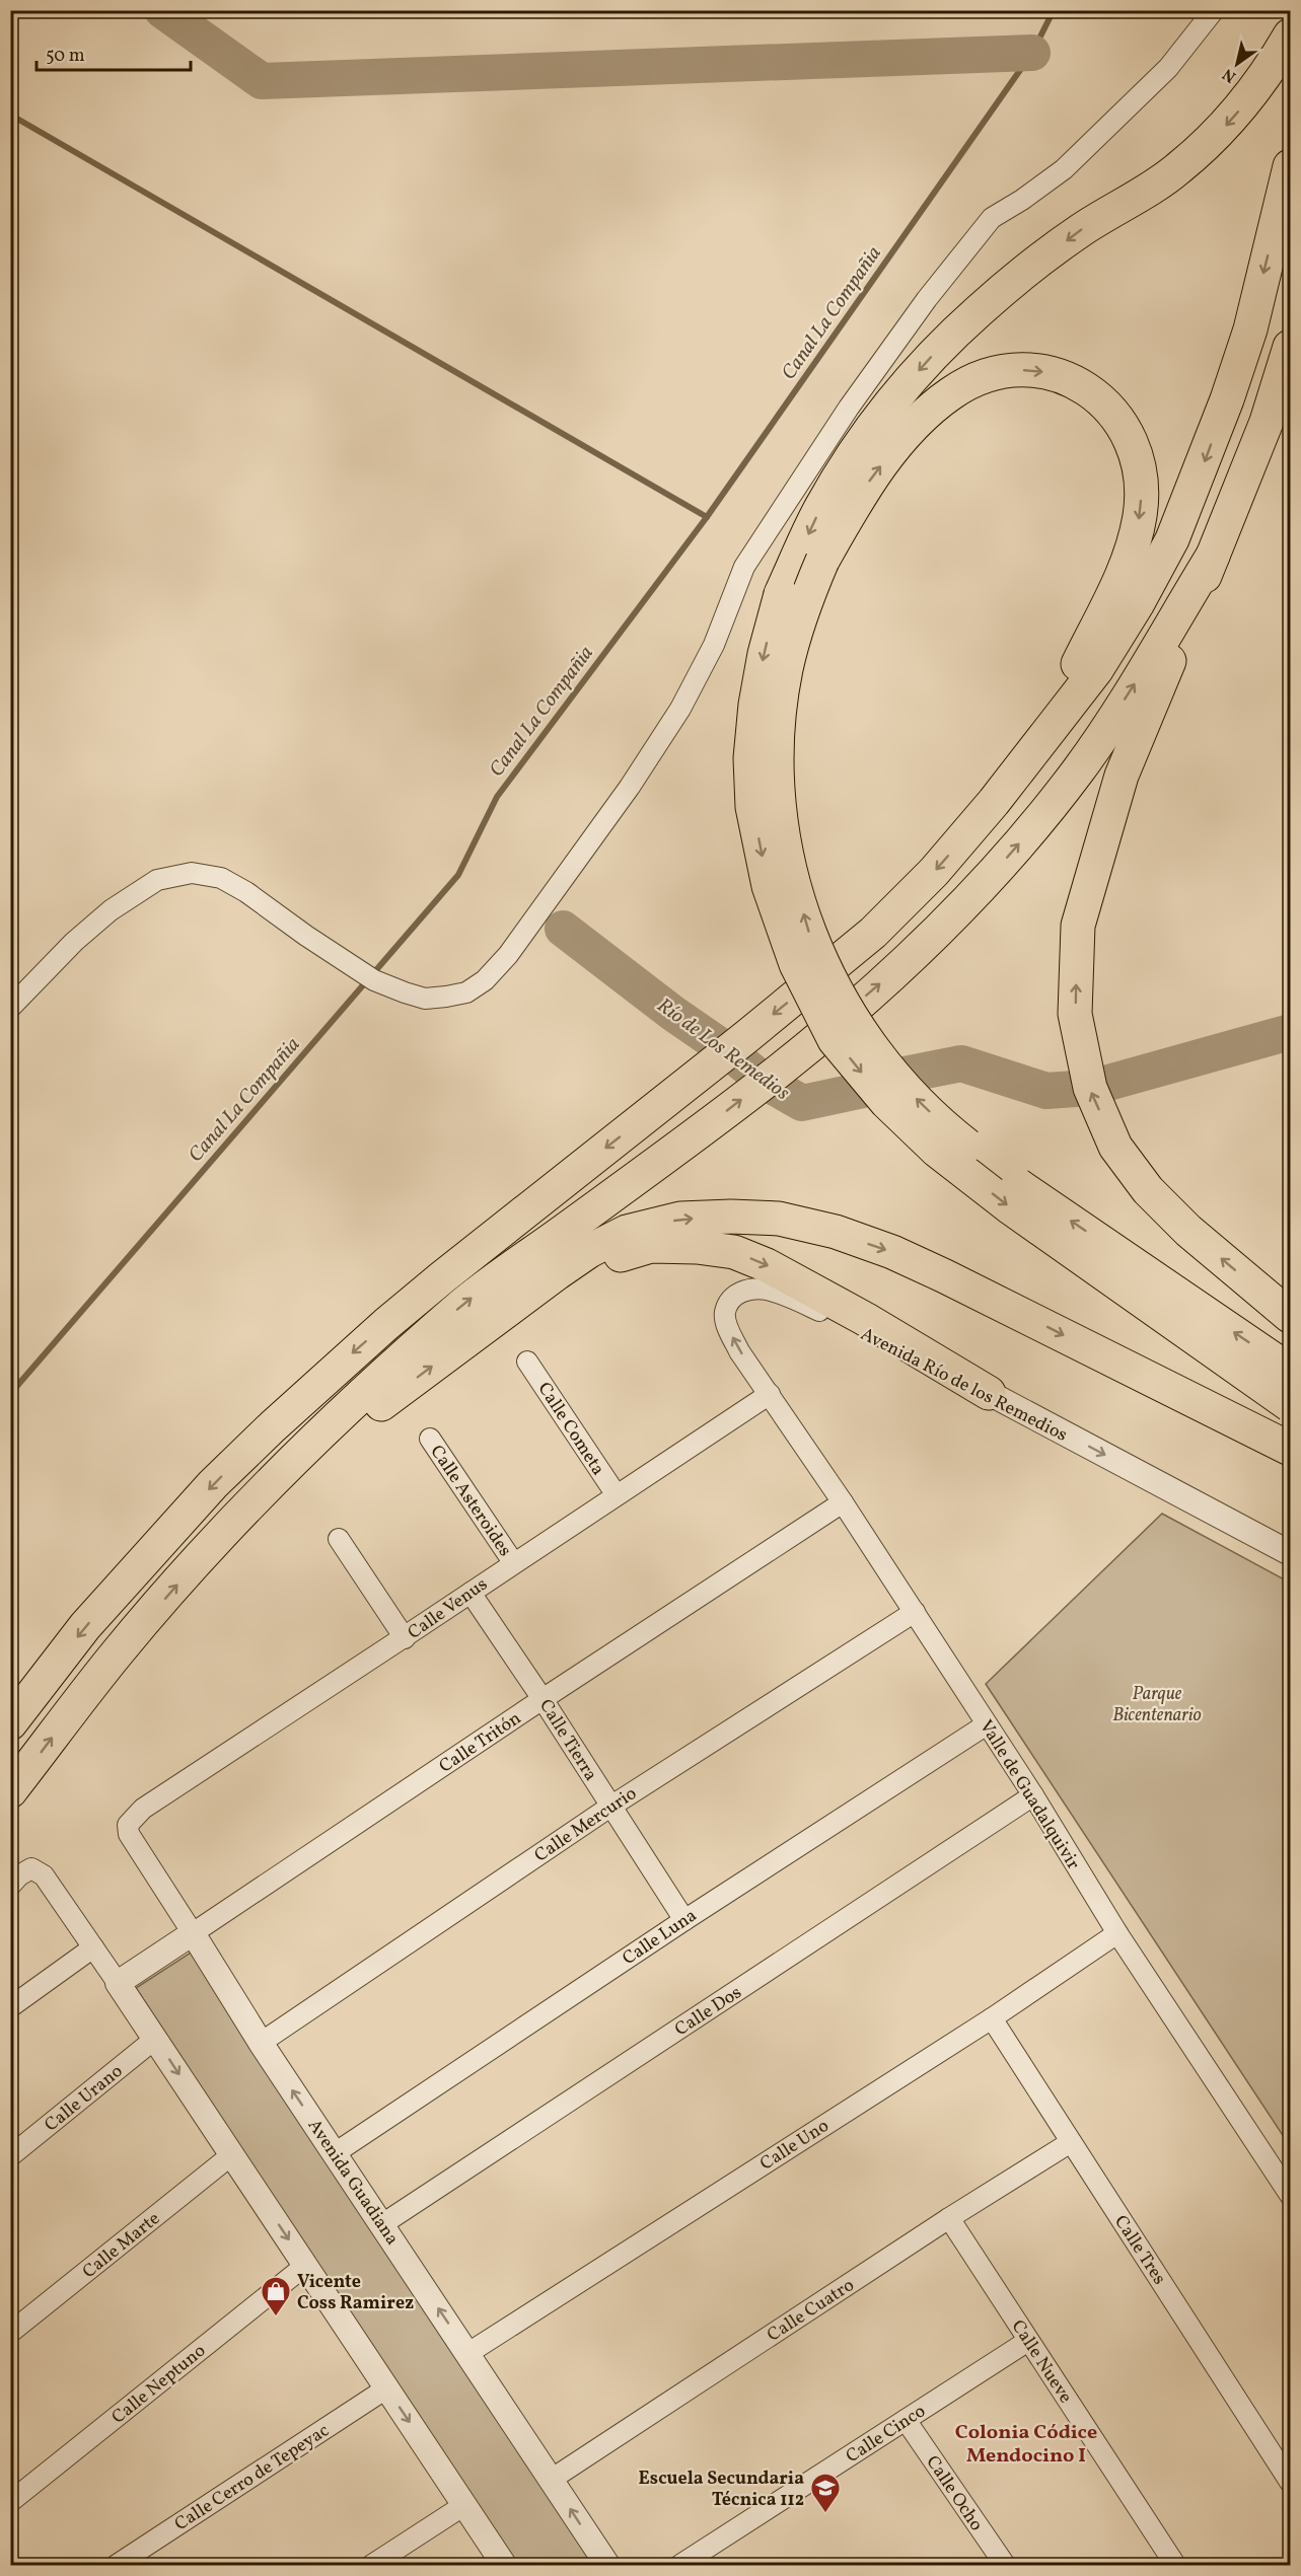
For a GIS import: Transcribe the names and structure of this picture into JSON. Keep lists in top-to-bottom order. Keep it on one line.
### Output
{"streets":{"street":["Avenida Río de los Remedios","Calle Cometa","Calle Asteroides","Calle Venus","Calle Tierra","Calle Tritón","Valle de Guadalquivir","Calle Mercurio","Calle Luna","Calle Dos","Calle Urano","Calle Uno","Avenida Guadiana","Calle Marte","Calle Tres","Calle Cuatro","Calle Nueve","Calle Neptuno","Calle Cinco","Calle Cerro de Tepeyac","Calle Ocho"]},"crossings":[["Avenida Río de los Remedios","Calle Venus"],["Avenida Río de los Remedios","Valle de Guadalquivir"],["Calle Cometa","Calle Venus"],["Calle Asteroides","Calle Venus"],["Calle Venus","Calle Tierra"],["Calle Venus","Valle de Guadalquivir"],["Calle Venus","Avenida Guadiana"],["Calle Tierra","Calle Tritón"],["Calle Tierra","Calle Mercurio"],["Calle Tierra","Calle Luna"],["Calle Tritón","Valle de Guadalquivir"],["Calle Tritón","Avenida Guadiana"],["Valle de Guadalquivir","Calle Mercurio"],["Valle de Guadalquivir","Calle Luna"],["Valle de Guadalquivir","Calle Dos"],["Valle de Guadalquivir","Calle Uno"],["Calle Mercurio","Avenida Guadiana"],["Calle Luna","Avenida Guadiana"],["Calle Dos","Avenida Guadiana"],["Calle Uno","Avenida Guadiana"],["Calle Uno","Calle Tres"],["Avenida Guadiana","Calle Cuatro"],["Calle Tres","Calle Cuatro"],["Calle Cuatro","Calle Nueve"],["Calle Nueve","Calle Cinco"],["Calle Cinco","Calle Ocho"]],"districts":["Colonia Códice Mendocino I"],"water":["Canal La Compañia","Río de Los Remedios"],"parks":["Parque Bicentenario"],"places":{"shop":["Vicente Coss Ramirez"],"school or university":["Escuela Secundaria Técnica 112"]},"scale_bar":"50 m","north":"bottom left"}
